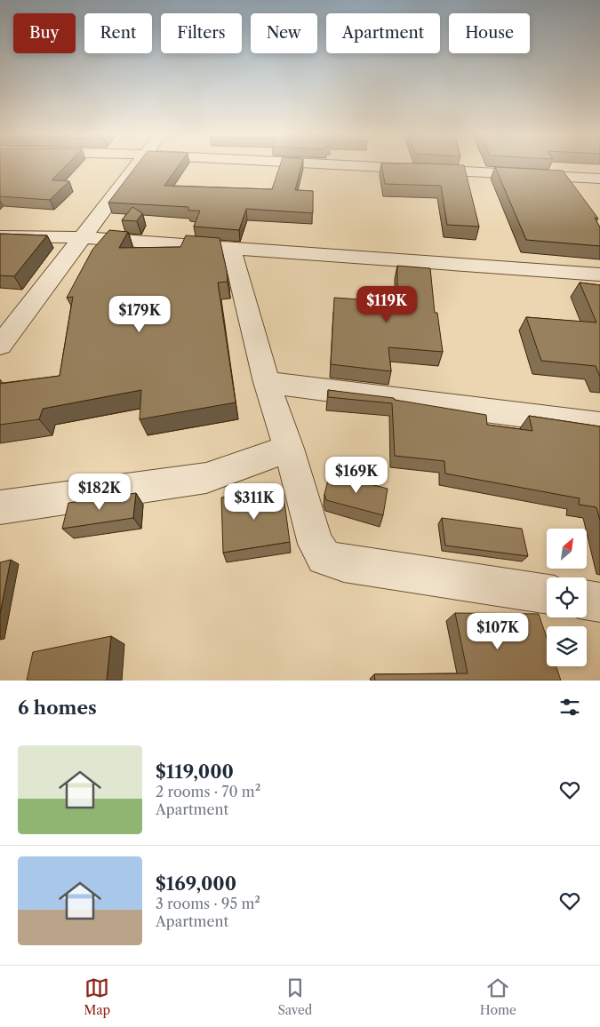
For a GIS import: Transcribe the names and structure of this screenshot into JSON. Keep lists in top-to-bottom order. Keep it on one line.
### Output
{"north":"top right","page":{"chip":["Buy","Rent","Filters","New","Apartment","House"],"price":["$119K","$179K","$169K","$182K","$311K","$107K"],"heading":"6 homes","list":[{"name":"$119,000","note":"2 rooms · 70 m² · Apartment"},{"name":"$169,000","note":"3 rooms · 95 m² · Apartment"}],"tabs":["Map","Saved","Home"]}}
